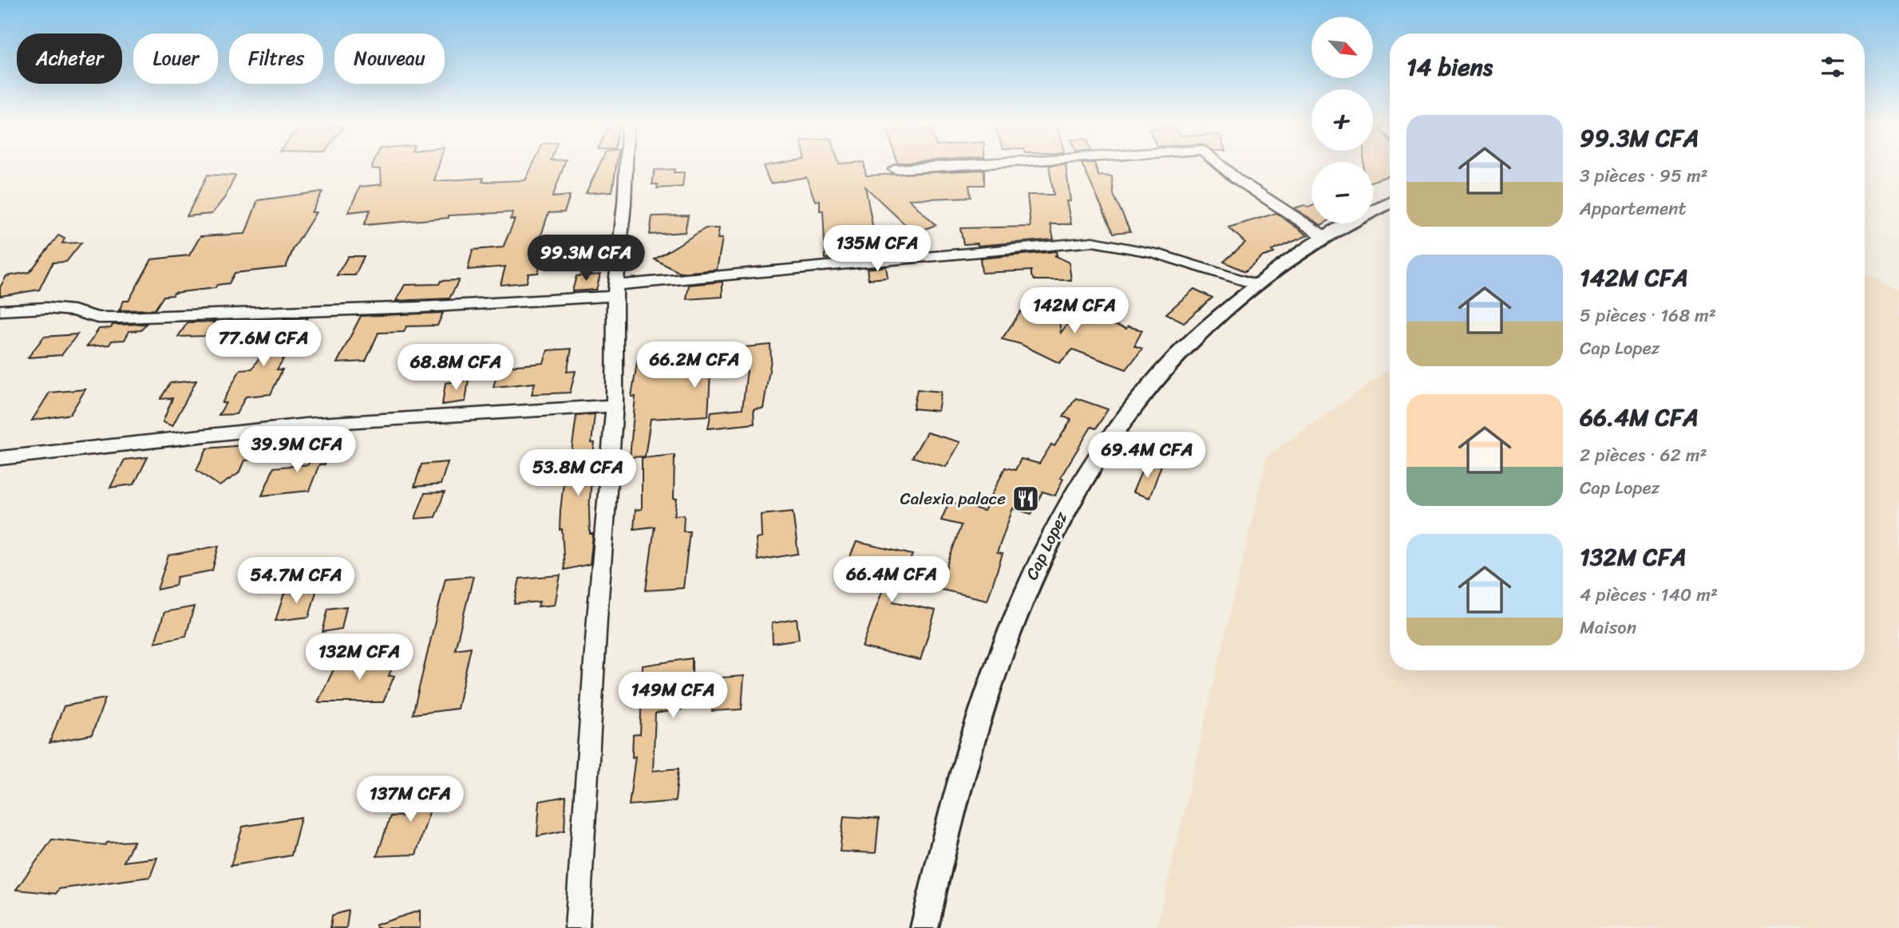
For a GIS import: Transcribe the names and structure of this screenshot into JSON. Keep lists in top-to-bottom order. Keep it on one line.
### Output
{"streets":{"street":["Cap Lopez"]},"places":{"restaurant":["Calexia palace"]},"north":"bottom right","page":{"map_buttons":["+","−"],"chip":["Acheter","Louer","Filtres","Nouveau"],"heading":"14 biens","list":[{"name":"99.3M CFA","note":"3 pièces · 95 m² · Appartement"},{"name":"142M CFA","note":"5 pièces · 168 m² · Cap Lopez"},{"name":"66.4M CFA","note":"2 pièces · 62 m² · Cap Lopez"},{"name":"132M CFA","note":"4 pièces · 140 m² · Maison"}],"price":["135M CFA","99.3M CFA","142M CFA","77.6M CFA","66.2M CFA","68.8M CFA","39.9M CFA","69.4M CFA","53.8M CFA","66.4M CFA","54.7M CFA","132M CFA","149M CFA","137M CFA"]}}
